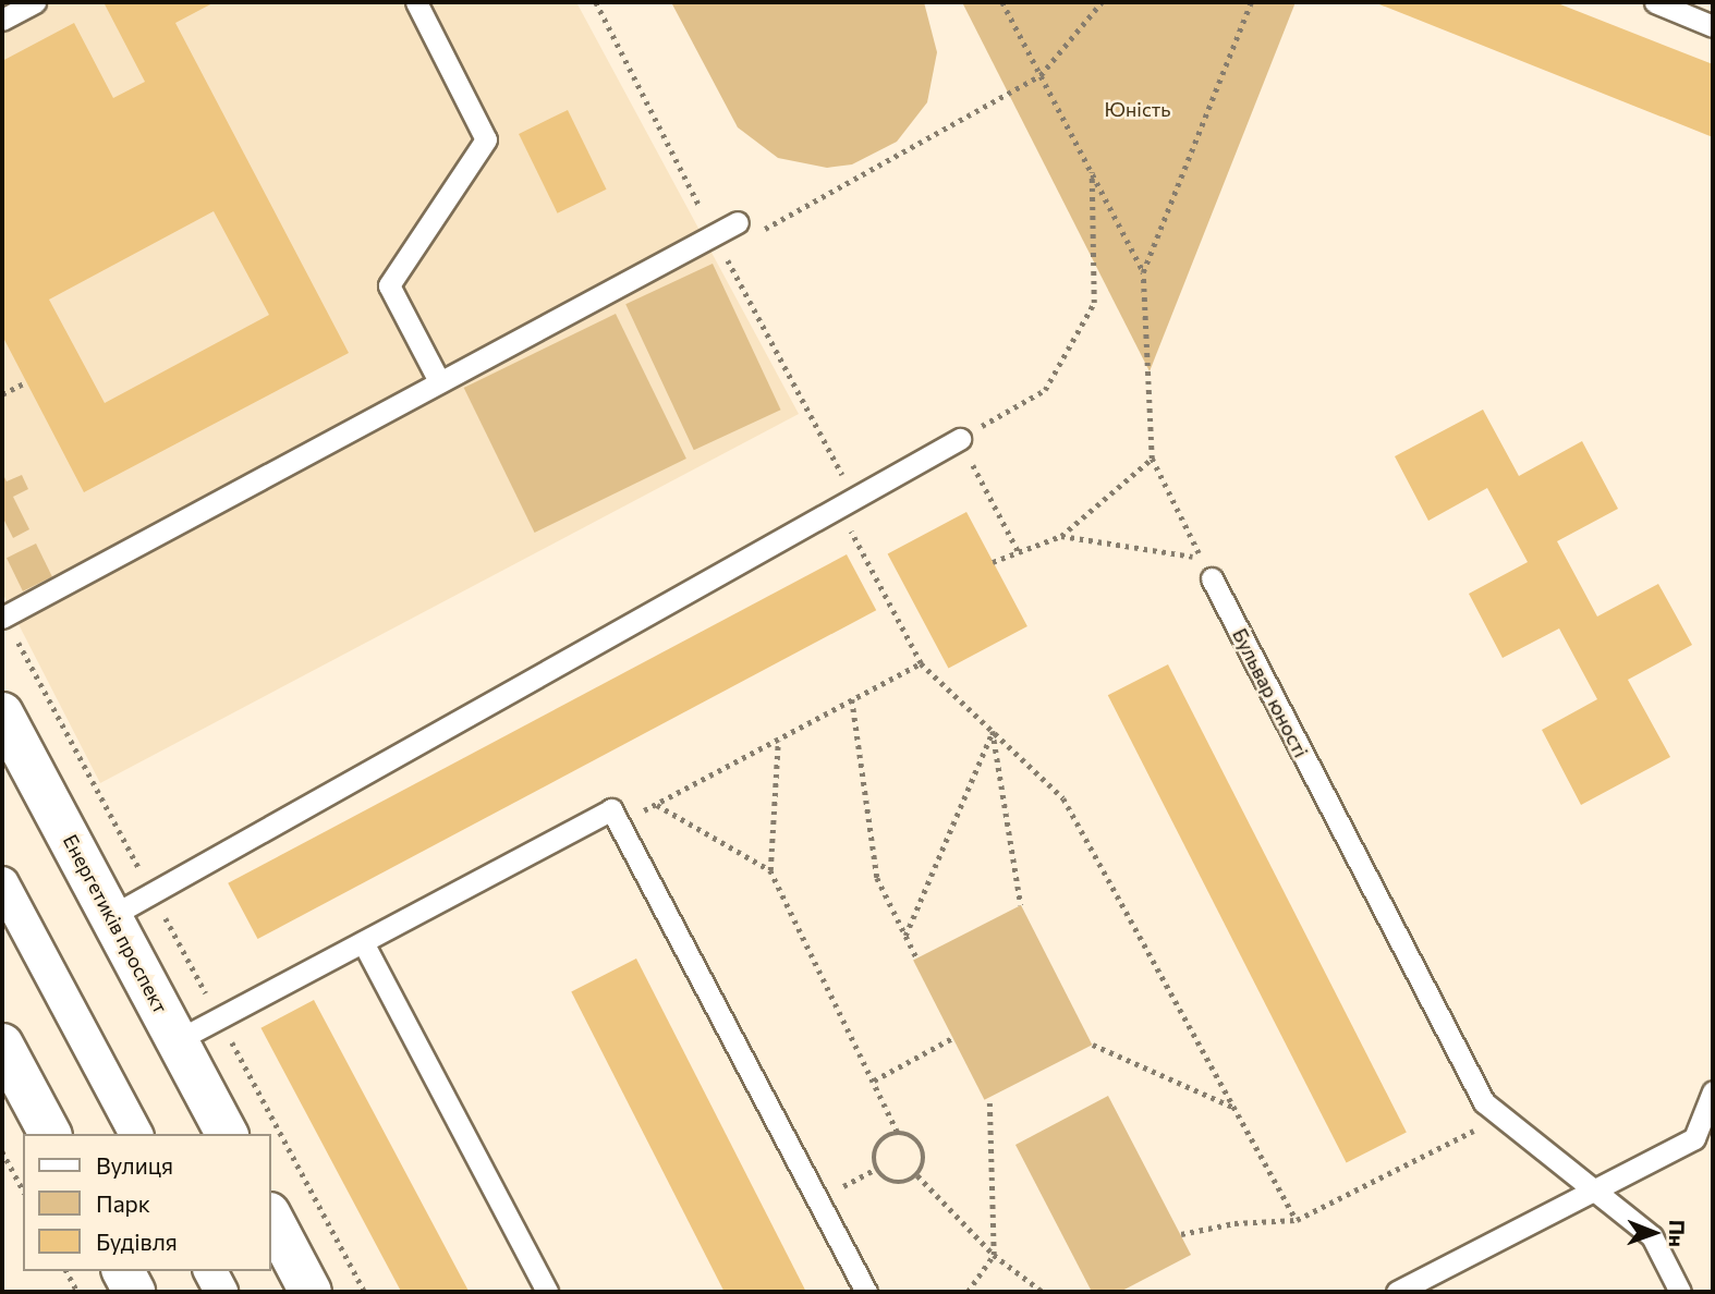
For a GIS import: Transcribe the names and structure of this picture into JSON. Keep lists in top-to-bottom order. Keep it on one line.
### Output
{"streets":{"street":["Енергетиків проспект"],"lane":["Бульвар юності"]},"parks":["Юність"],"legend":["Вулиця","Парк","Будівля"],"north":"right"}
